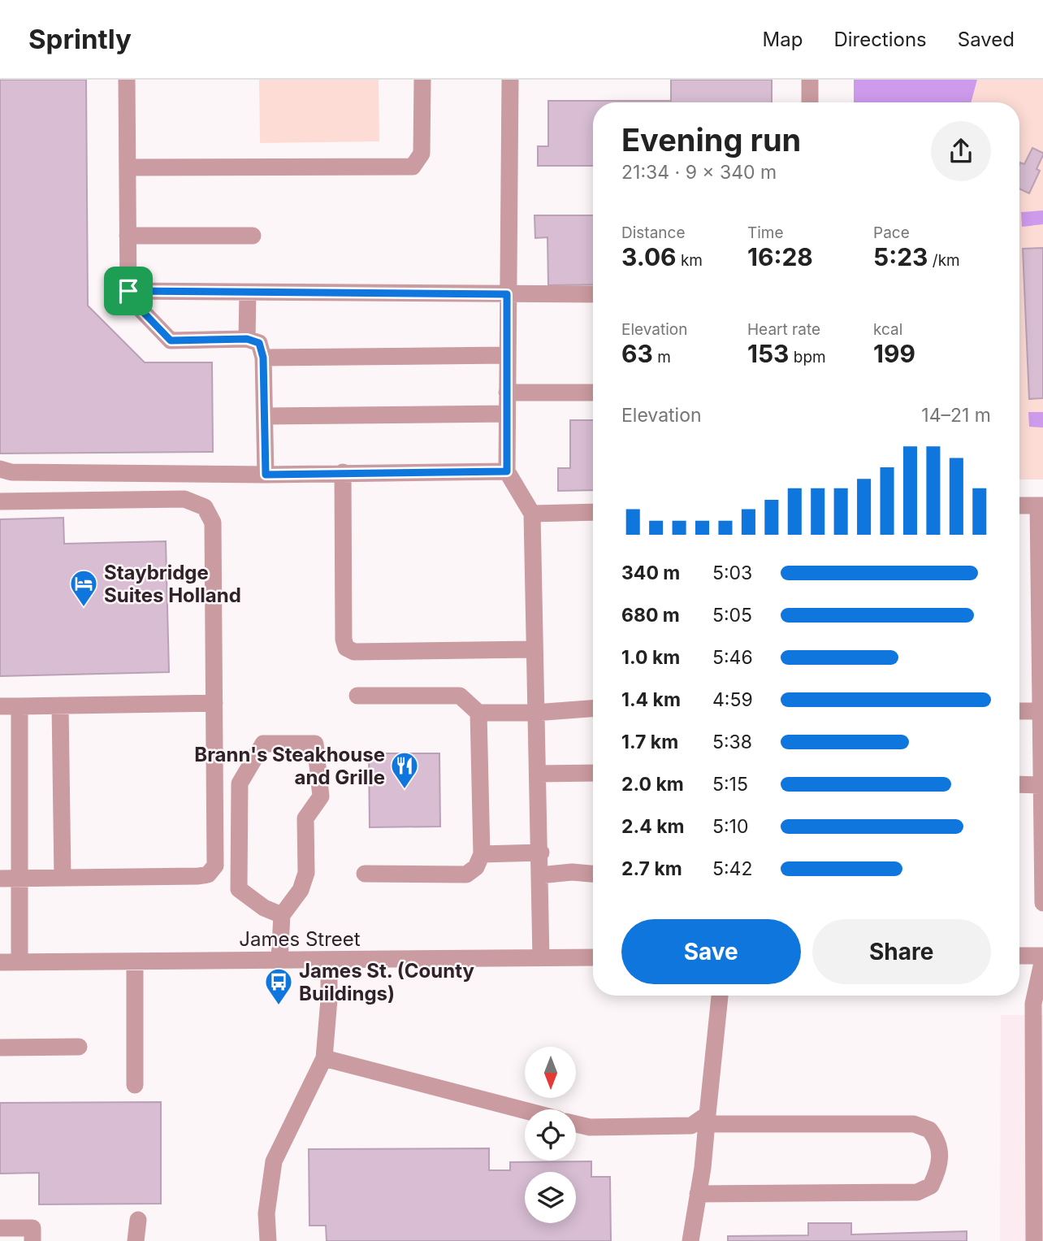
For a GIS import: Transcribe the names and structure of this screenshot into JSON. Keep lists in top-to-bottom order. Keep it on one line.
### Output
{"streets":{"street":["James Street"]},"places":{"hotel":["Staybridge Suites Holland"],"restaurant":["Brann's Steakhouse and Grille"],"bus stop":["James St. (County Buildings)"]},"north":"bottom","page":{"header":"Sprintly","nav":["Map","Directions","Saved"],"heading":["Evening run","21:34 · 9 × 340 m"],"stats":[["Distance","3.06 km"],["Time","16:28"],["Pace","5:23 /km"],["Elevation","63 m"],["Heart rate","153 bpm"],["kcal","199"]],"chart":["Elevation","14–21 m"],"list":[{"name":"340 m","note":"5:03"},{"name":"680 m","note":"5:05"},{"name":"1.0 km","note":"5:46"},{"name":"1.4 km","note":"4:59"},{"name":"1.7 km","note":"5:38"},{"name":"2.0 km","note":"5:15"},{"name":"2.4 km","note":"5:10"},{"name":"2.7 km","note":"5:42"}],"buttons":["Save","Share"]}}
